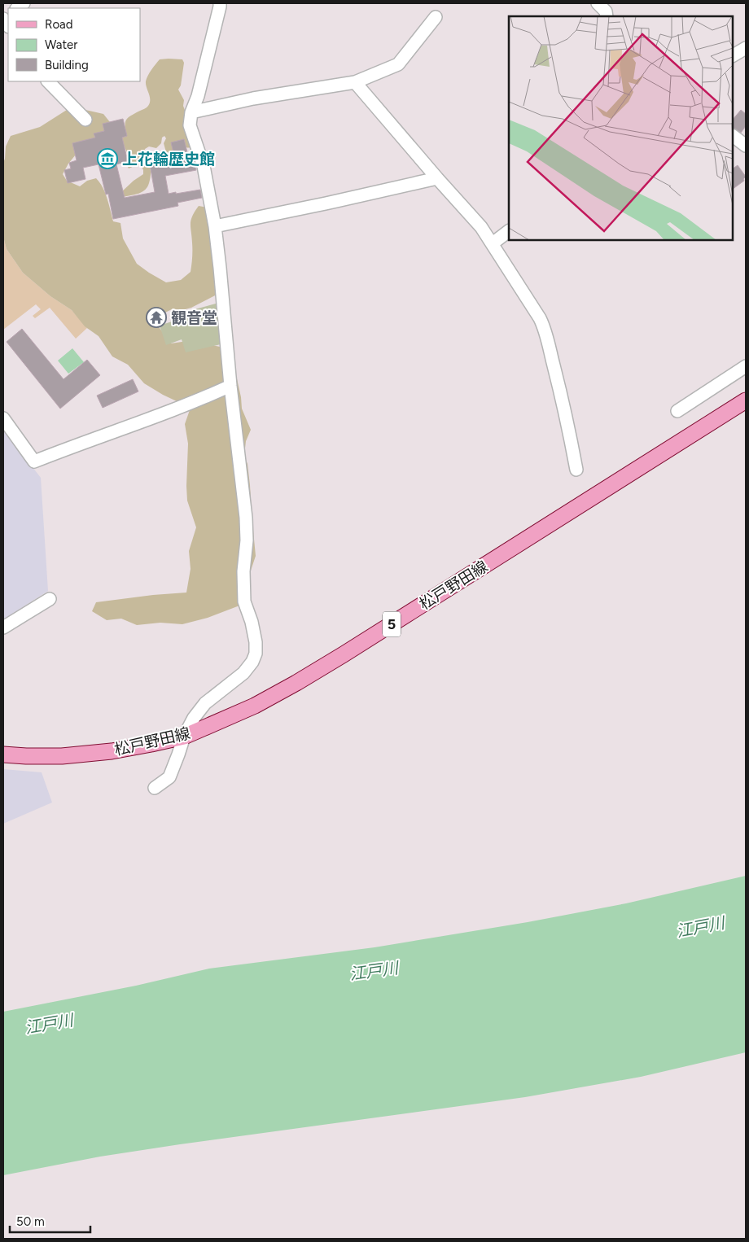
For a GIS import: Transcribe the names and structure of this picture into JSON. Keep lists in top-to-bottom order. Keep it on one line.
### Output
{"streets":{"main road":["松戸野田線","5"]},"water":["江戸川"],"places":{"museum":["上花輪歴史館"],"temple":["観音堂"]},"legend":["Road","Water","Building"],"scale_bar":"50 m"}
